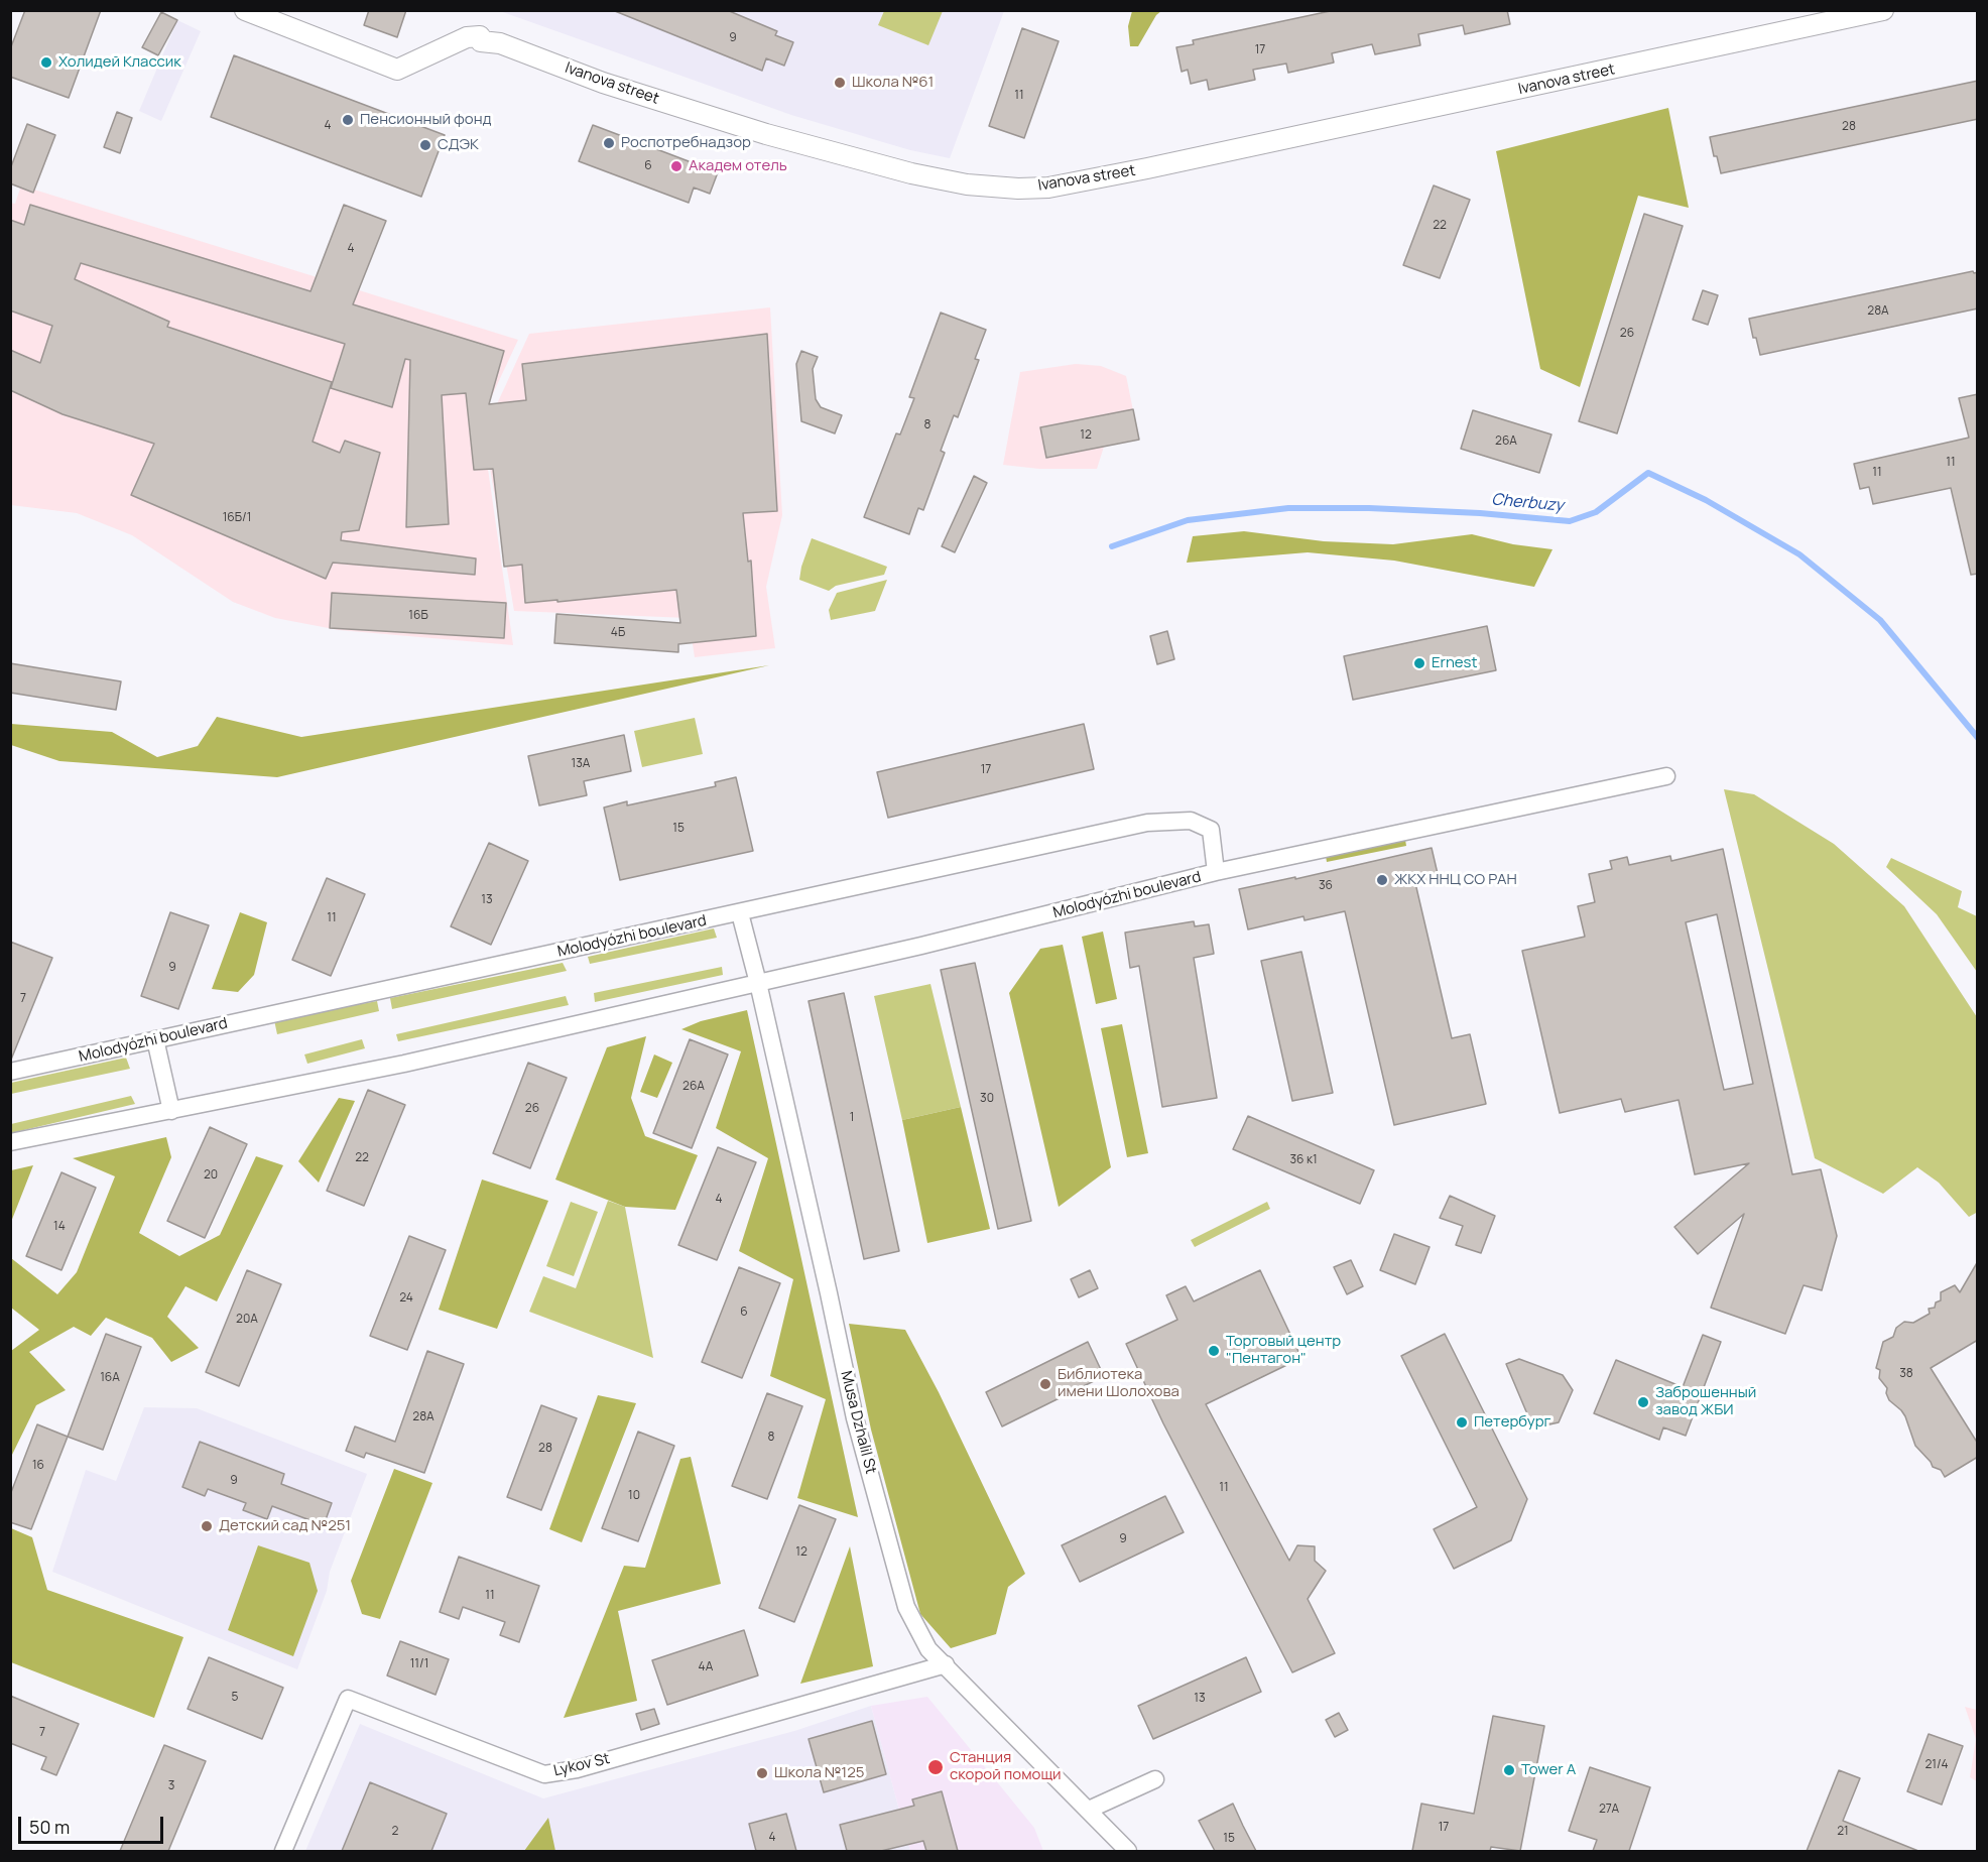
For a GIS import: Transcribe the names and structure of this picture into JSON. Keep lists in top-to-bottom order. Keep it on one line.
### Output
{"streets":{"street":["Ivanova street","Molodyózhi boulevard","Musa Dzhalil St","Lykov St"]},"crossings":[["Molodyózhi boulevard","Musa Dzhalil St"],["Musa Dzhalil St","Lykov St"]],"water":["Cherbuzy"],"places":["Холидей Классик","Школа №61","Пенсионный фонд","Роспотребнадзор","СДЭК","Академ отель","Ernest","ЖКХ ННЦ СО РАН","Торговый центр \"Пентагон\"","Библиотека имени Шолохова","Заброшенный завод ЖБИ","Петербург","Детский сад №251","Станция скорой помощи","Tower A","Школа №125"],"house_numbers":["9","17","11","4","28","6","22","4","28А","26","8","12","26А","11","11","16Б/1","16Б","4Б","13А","17","15","36","13","11","9","7","26А","30","26","1","22","36 к1","20","4","14","24","6","20А","38","16А","28А","8","28","16","9","11","10","9","12","11","11/1","4А","5","13","7","21/4","3","27А","17","2","21","4","15"],"scale_bar":"50 m"}
